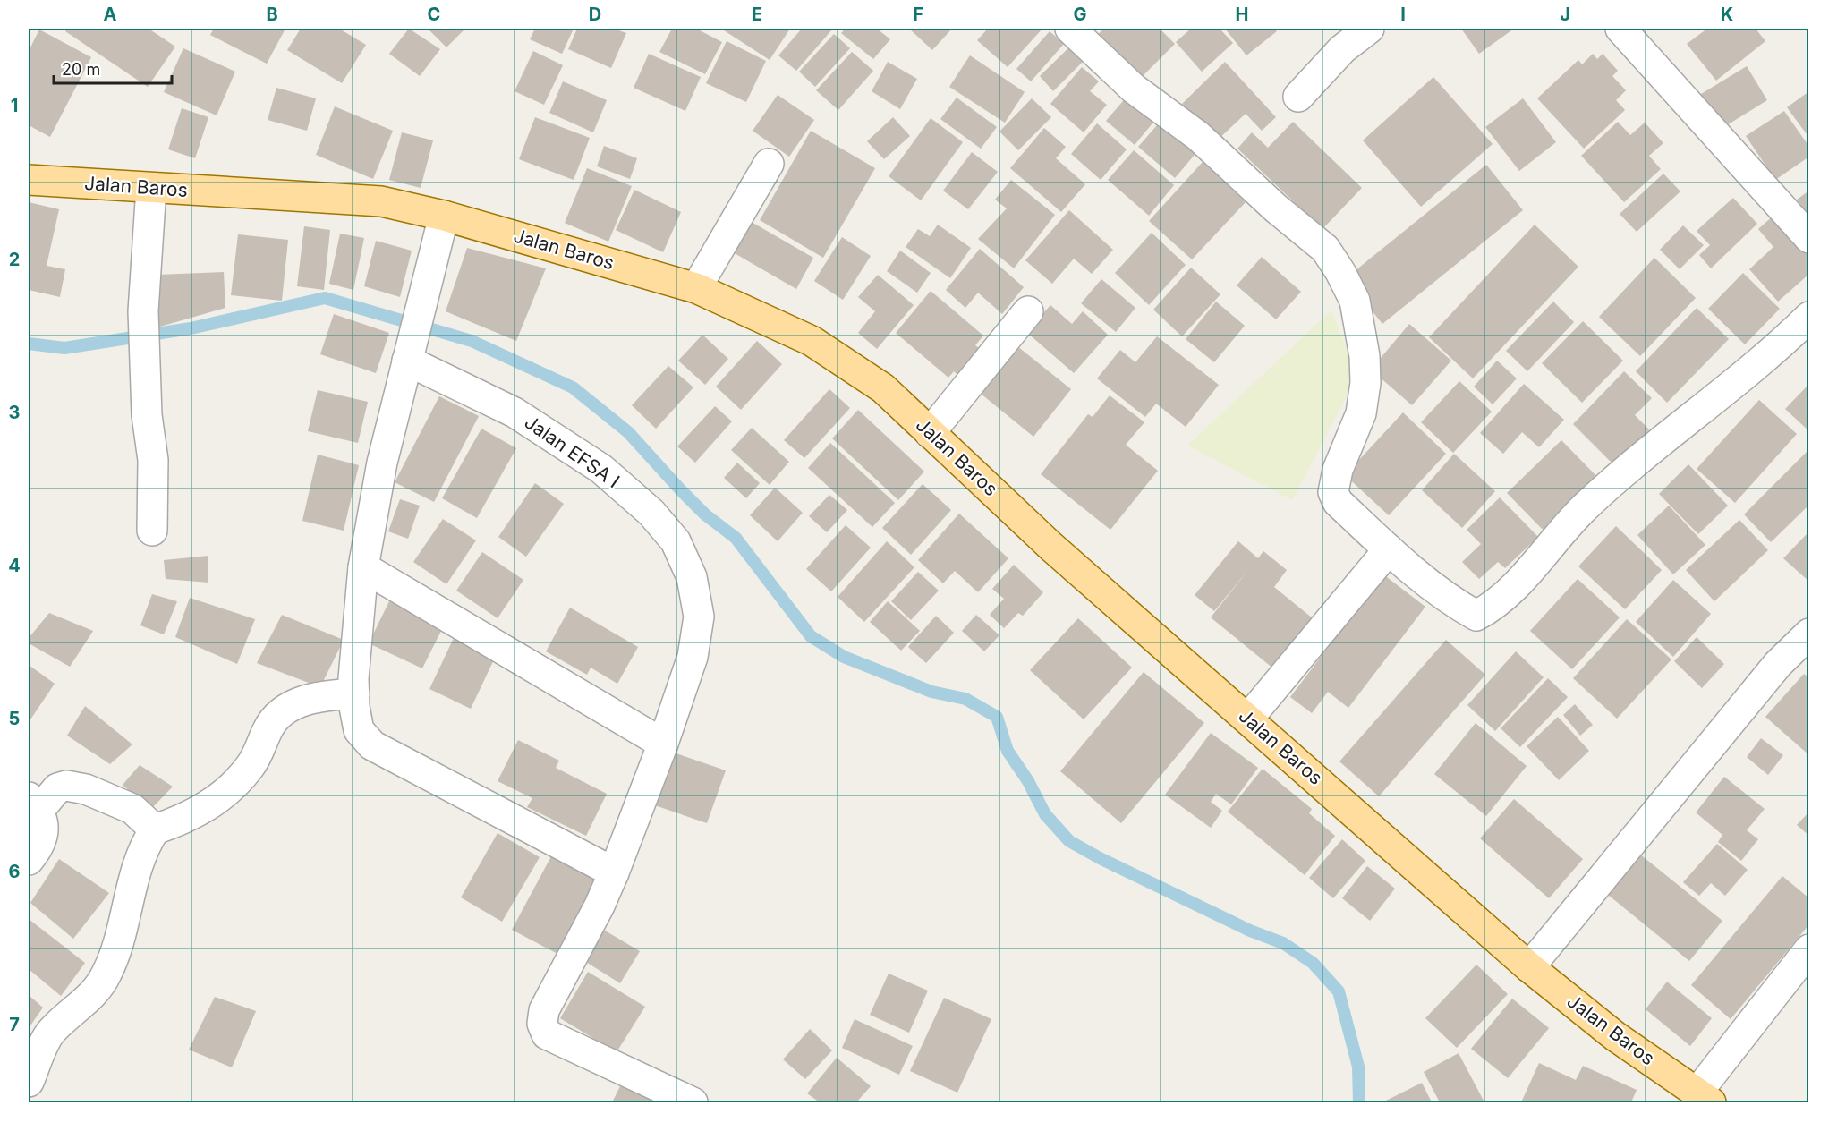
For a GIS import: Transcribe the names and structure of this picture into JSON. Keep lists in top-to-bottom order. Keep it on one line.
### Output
{"streets":{"main road":["Jalan Baros"],"street":["Jalan EFSA I"]},"scale_bar":"20 m","grid":{"columns":["A","B","C","D","E","F","G","H","I","J","K"],"rows":["1","2","3","4","5","6","7"]}}
